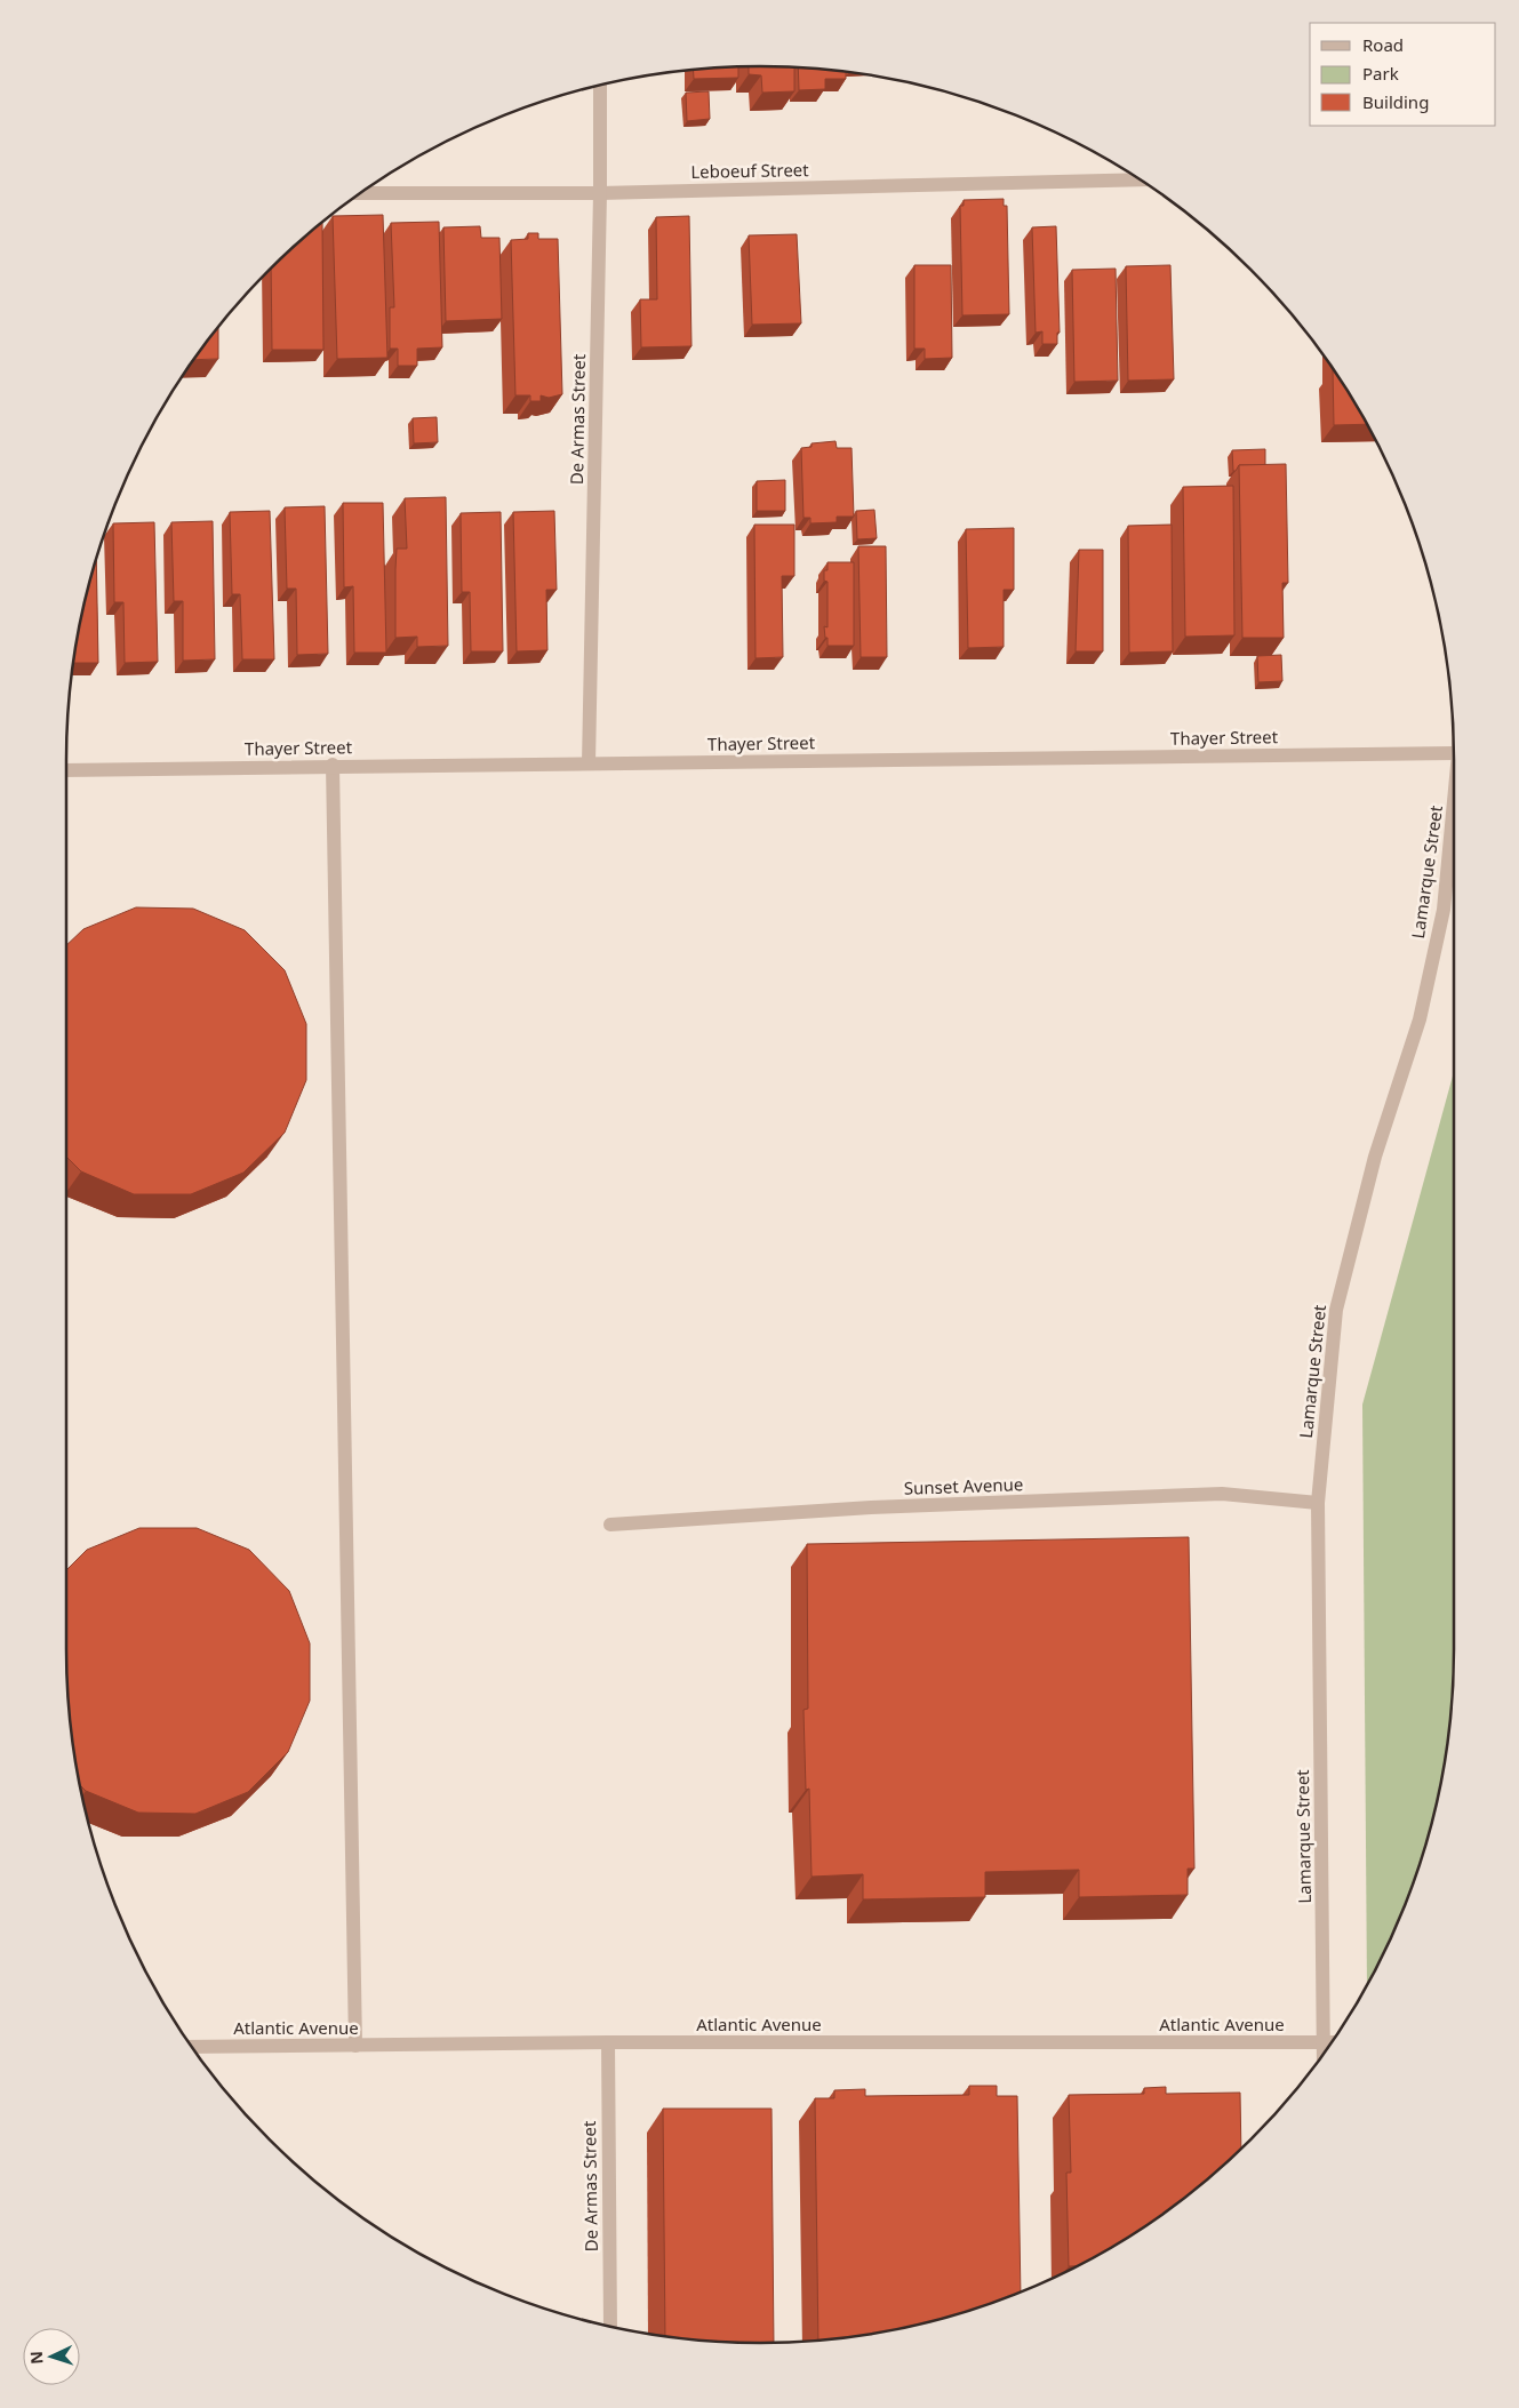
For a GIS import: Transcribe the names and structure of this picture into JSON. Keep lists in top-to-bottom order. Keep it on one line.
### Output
{"streets":{"street":["Leboeuf Street","De Armas Street","Thayer Street","Lamarque Street","Sunset Avenue","Atlantic Avenue"]},"crossings":[["Leboeuf Street","De Armas Street"],["De Armas Street","Thayer Street"],["De Armas Street","Atlantic Avenue"],["Lamarque Street","Sunset Avenue"],["Lamarque Street","Atlantic Avenue"]],"legend":["Road","Park","Building"],"north":"left"}
